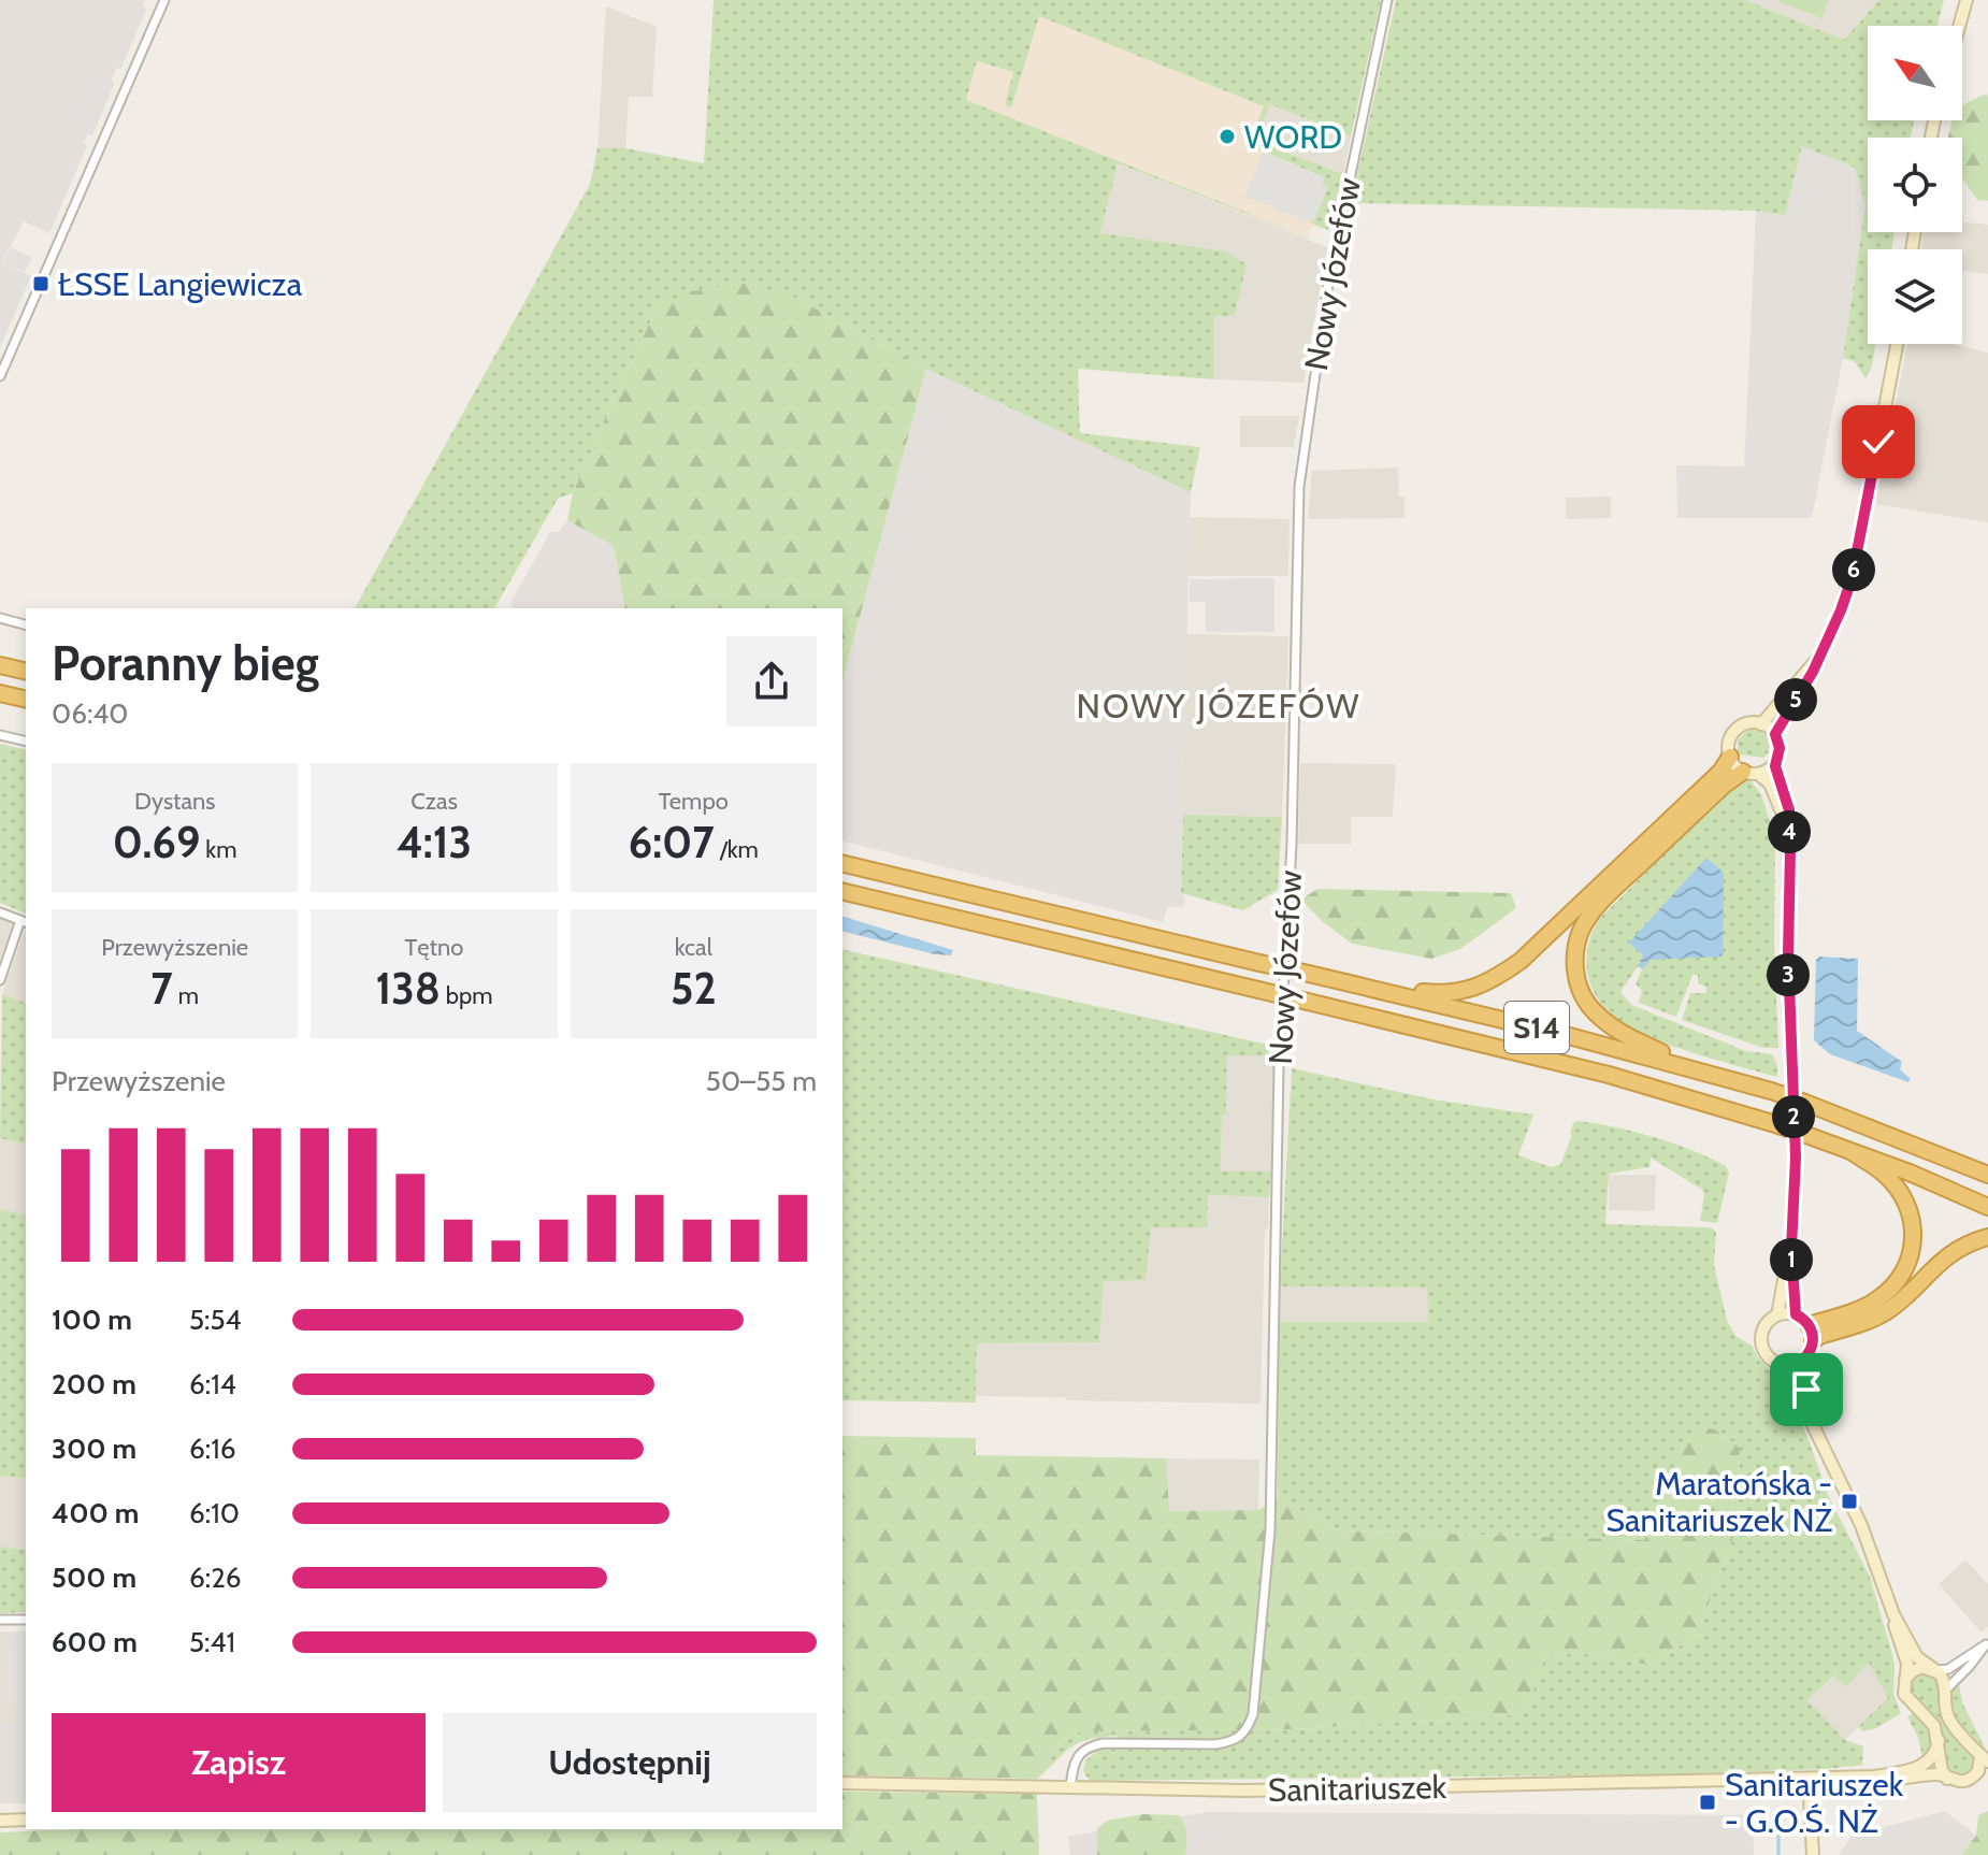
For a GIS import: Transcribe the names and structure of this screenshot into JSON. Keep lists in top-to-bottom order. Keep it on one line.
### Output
{"streets":{"highway":["S14"],"street":["Nowy Józefów","Sanitariuszek"]},"crossings":[["Nowy Józefów","Sanitariuszek"]],"districts":["NOWY JÓZEFÓW"],"places":{"other":["WORD"],"transit":["ŁSSE Langiewicza","Maratońska - Sanitariuszek NŻ","Sanitariuszek - G.O.Ś. NŻ"]},"north":"top left","page":{"pins":["6","5","4","3","2","1"],"heading":["Poranny bieg","06:40"],"stats":[["Dystans","0.69 km"],["Czas","4:13"],["Tempo","6:07 /km"],["Przewyższenie","7 m"],["Tętno","138 bpm"],["kcal","52"]],"chart":["Przewyższenie","50–55 m"],"list":[{"name":"100 m","note":"5:54"},{"name":"200 m","note":"6:14"},{"name":"300 m","note":"6:16"},{"name":"400 m","note":"6:10"},{"name":"500 m","note":"6:26"},{"name":"600 m","note":"5:41"}],"buttons":["Zapisz","Udostępnij"]}}
